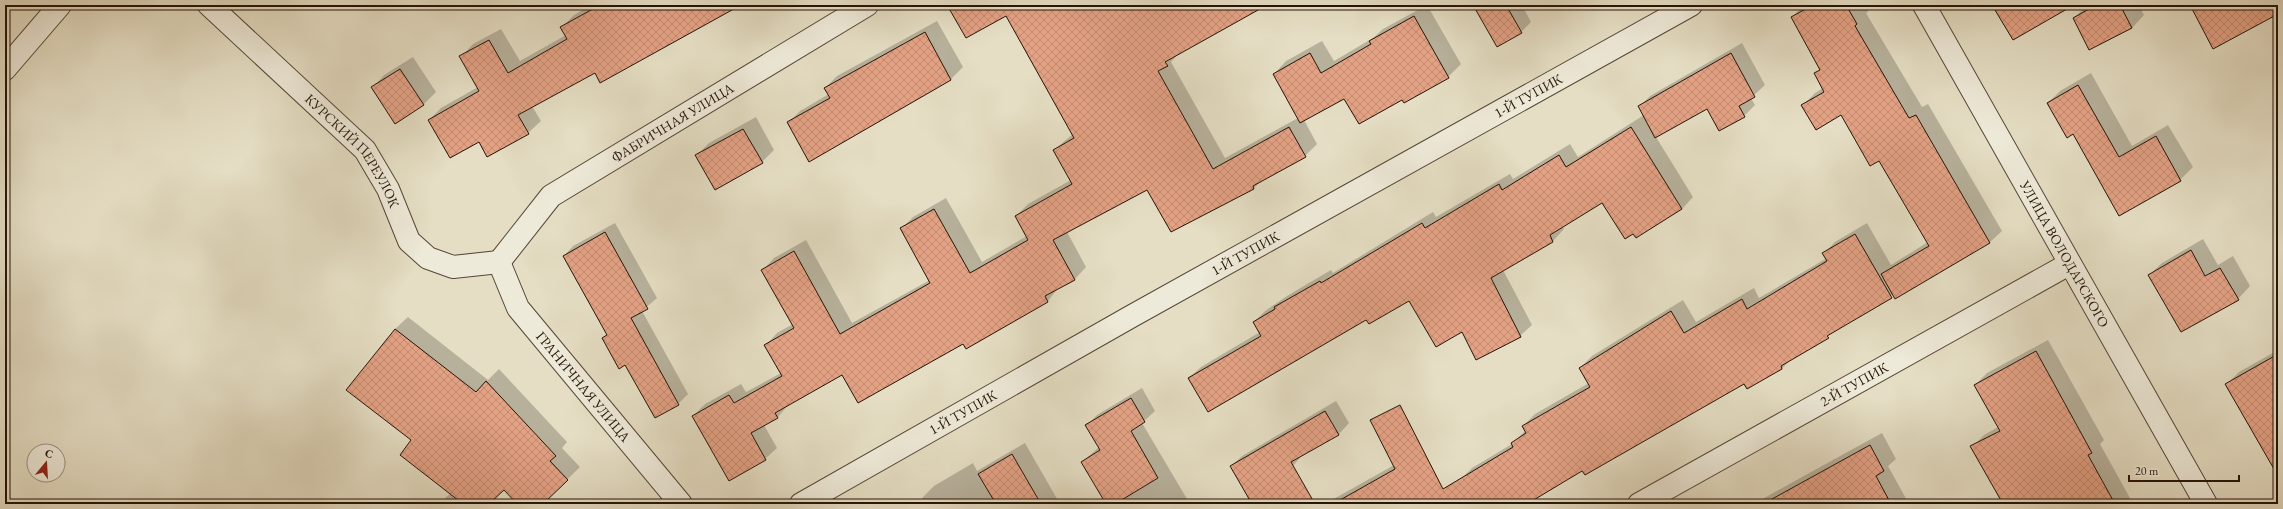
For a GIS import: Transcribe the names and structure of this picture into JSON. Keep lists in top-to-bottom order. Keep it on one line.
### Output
{"streets":{"street":["1-Й ТУПИК","ФАБРИЧНАЯ УЛИЦА","КУРСКИЙ ПЕРЕУЛОК","УЛИЦА ВОЛОДАРСКОГО","2-Й ТУПИК","ГРАНИЧНАЯ УЛИЦА"]},"crossings":[["ФАБРИЧНАЯ УЛИЦА","КУРСКИЙ ПЕРЕУЛОК"],["ФАБРИЧНАЯ УЛИЦА","ГРАНИЧНАЯ УЛИЦА"],["КУРСКИЙ ПЕРЕУЛОК","ГРАНИЧНАЯ УЛИЦА"],["УЛИЦА ВОЛОДАРСКОГО","2-Й ТУПИК"]],"scale_bar":"20 m","north":"top"}
